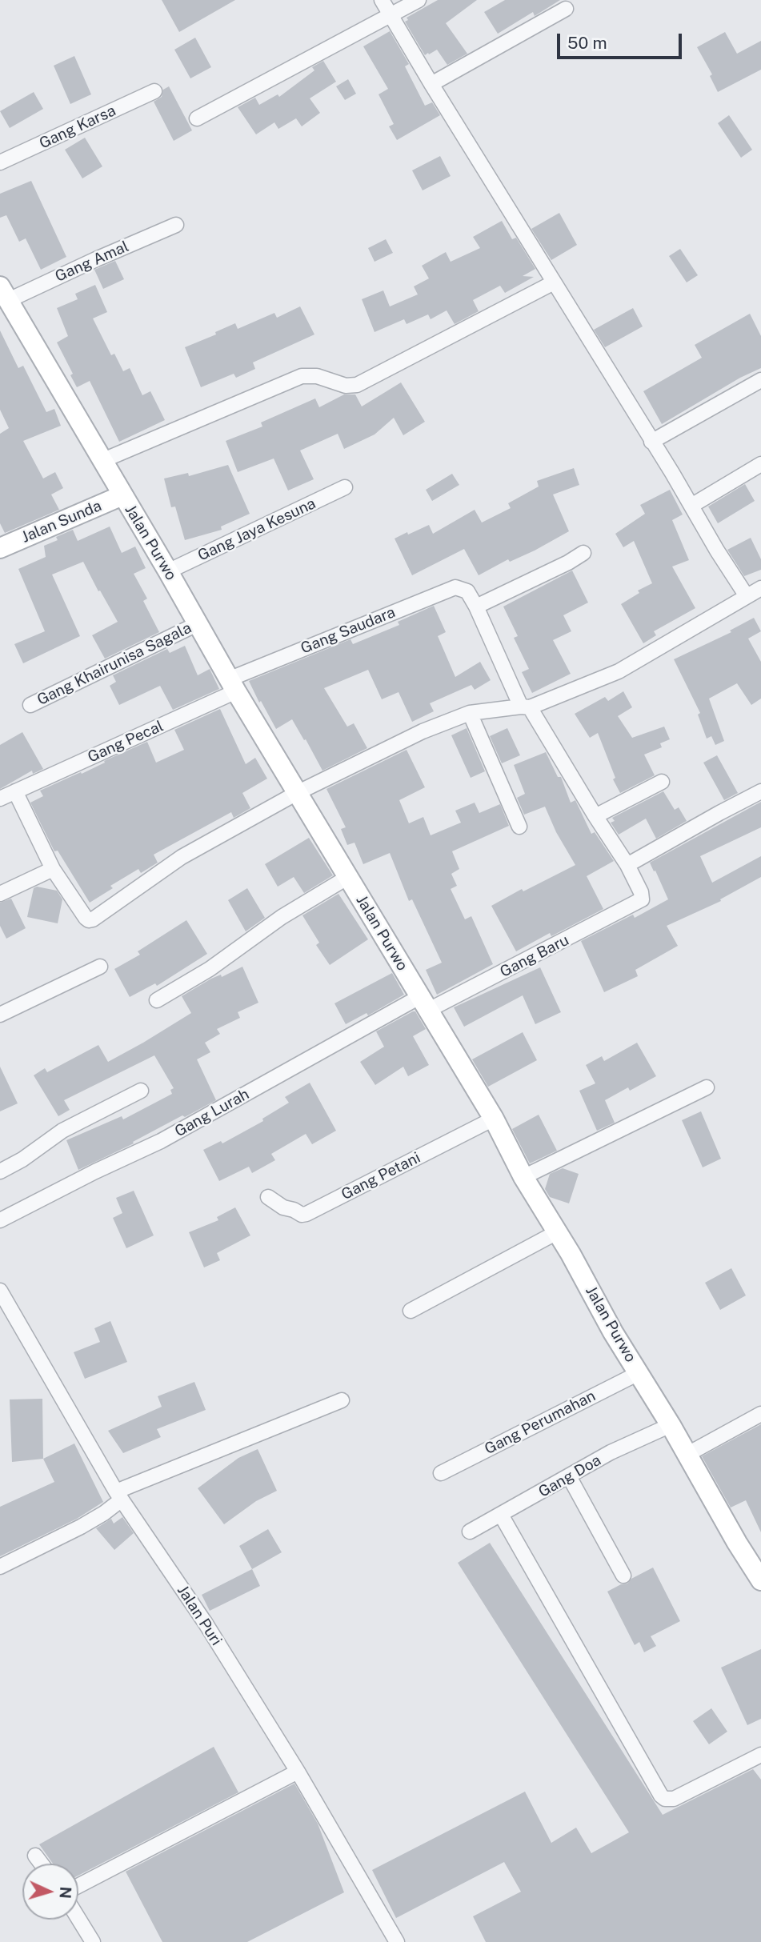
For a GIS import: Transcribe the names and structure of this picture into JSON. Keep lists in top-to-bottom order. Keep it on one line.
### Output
{"streets":{"street":["Gang Karsa","Gang Amal","Jalan Sunda","Gang Jaya Kesuna","Jalan Purwo","Gang Saudara","Gang Khairunisa Sagala","Gang Pecal","Gang Baru","Gang Lurah","Gang Petani","Gang Perumahan","Gang Doa","Jalan Puri"]},"crossings":[["Gang Amal","Jalan Purwo"],["Jalan Sunda","Jalan Purwo"],["Gang Jaya Kesuna","Jalan Purwo"],["Jalan Purwo","Gang Saudara"],["Jalan Purwo","Gang Khairunisa Sagala"],["Jalan Purwo","Gang Pecal"],["Jalan Purwo","Gang Baru"],["Jalan Purwo","Gang Lurah"],["Jalan Purwo","Gang Petani"],["Jalan Purwo","Gang Perumahan"],["Jalan Purwo","Gang Doa"],["Gang Saudara","Gang Pecal"],["Gang Baru","Gang Lurah"]],"scale_bar":"50 m","north":"right"}
